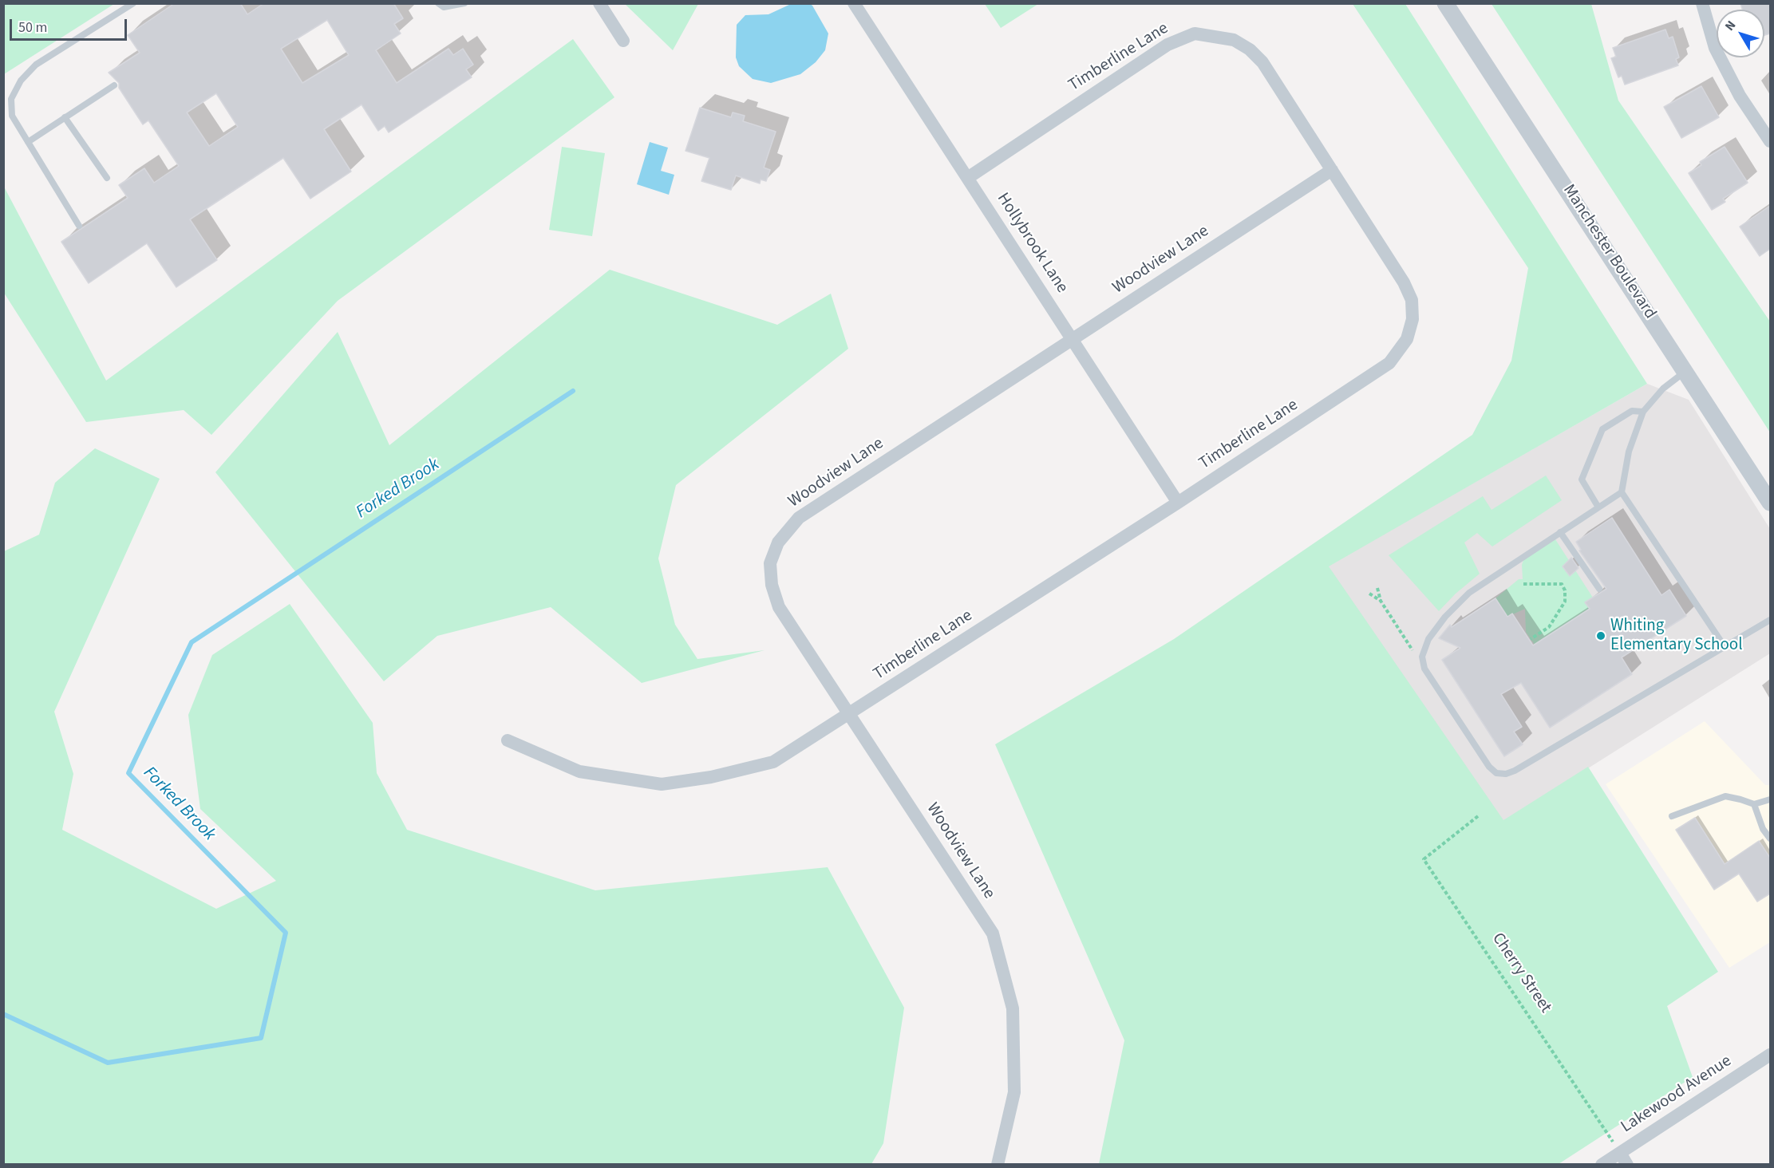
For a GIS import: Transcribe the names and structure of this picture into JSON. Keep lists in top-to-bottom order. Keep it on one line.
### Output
{"streets":{"street":["Timberline Lane","Hollybrook Lane","Manchester Boulevard","Woodview Lane","Lakewood Avenue"],"path":["Cherry Street"]},"crossings":[["Timberline Lane","Hollybrook Lane"],["Timberline Lane","Woodview Lane"],["Hollybrook Lane","Woodview Lane"],["Cherry Street","Lakewood Avenue"]],"water":["Forked Brook"],"places":["Whiting Elementary School"],"scale_bar":"50 m","north":"top left"}
